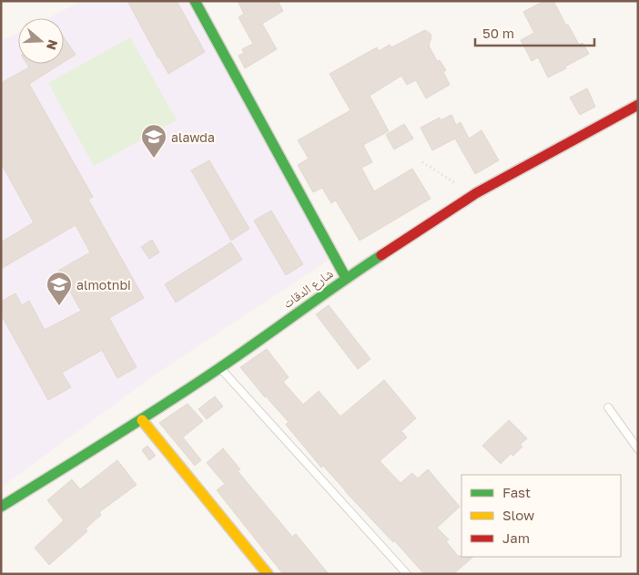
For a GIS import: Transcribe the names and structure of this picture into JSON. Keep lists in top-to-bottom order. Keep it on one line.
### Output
{"streets":{"street":["شارع الدقات"]},"places":{"school or university":["alawda","almotnbi"]},"legend":["Fast","Slow","Jam"],"scale_bar":"50 m","north":"right"}
